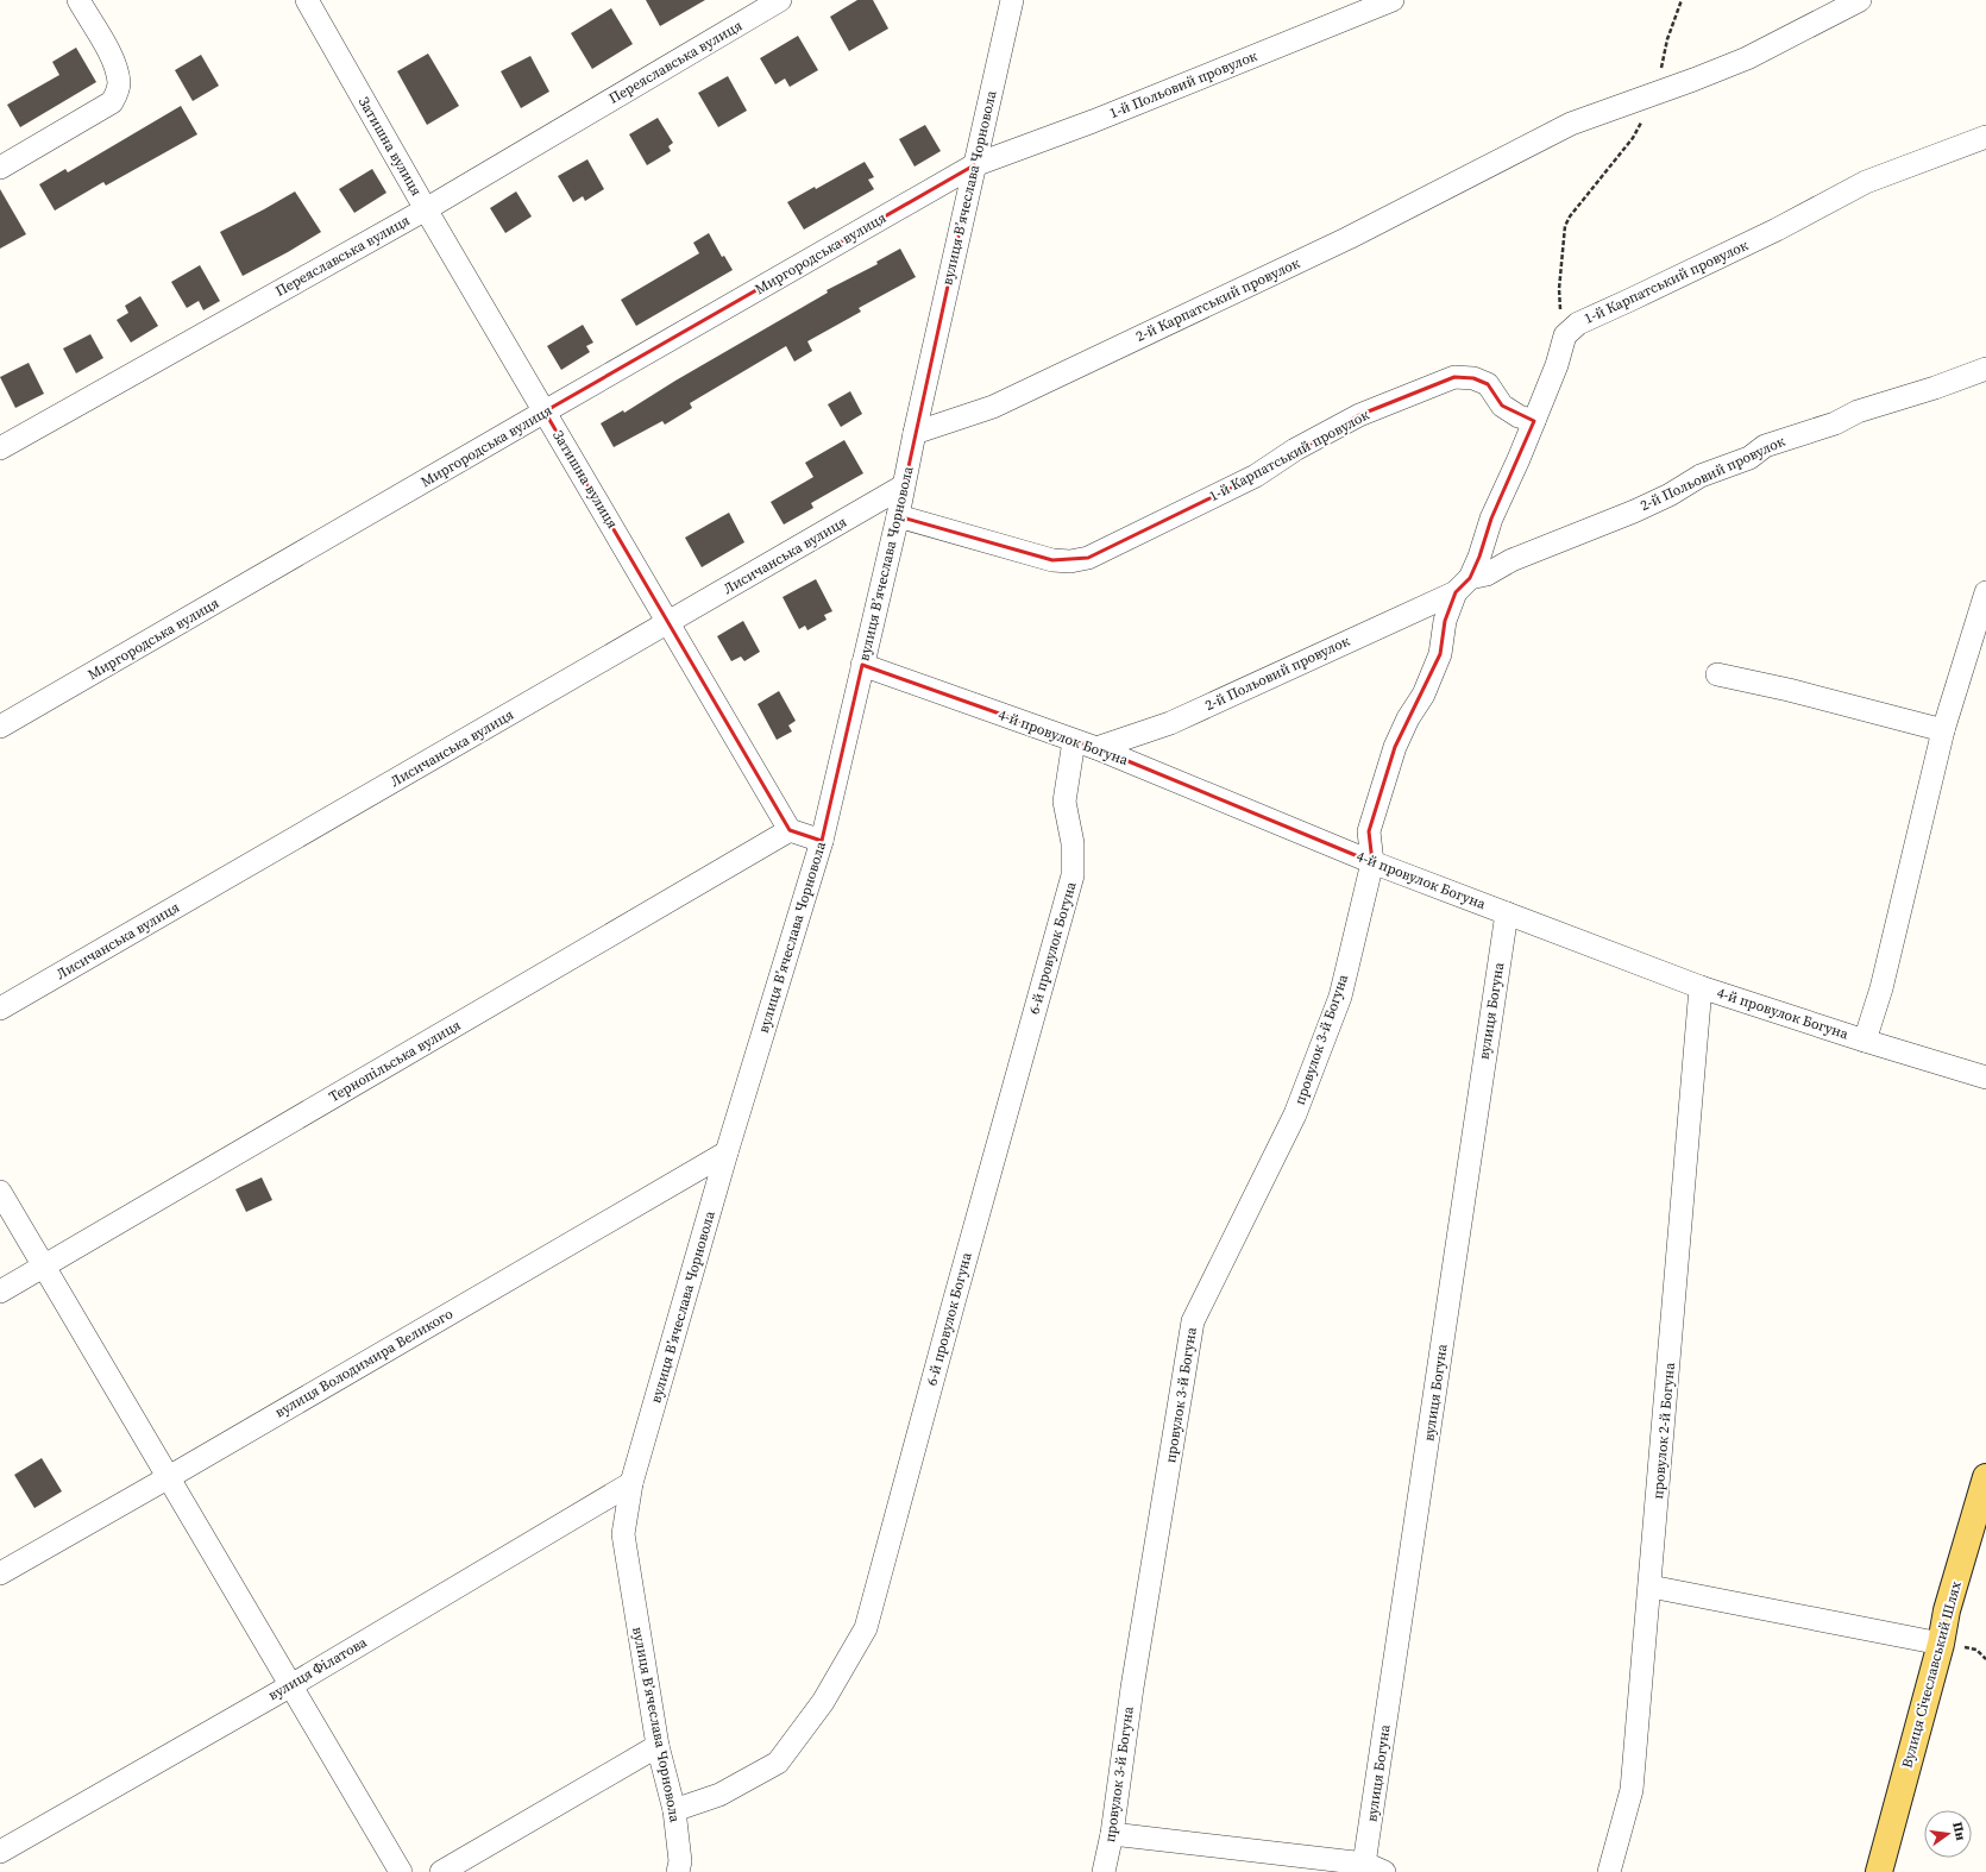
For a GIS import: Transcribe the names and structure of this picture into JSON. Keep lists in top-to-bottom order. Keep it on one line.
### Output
{"streets":{"main road":["Вулиця Січеславський Шлях"],"street":["Переяславська вулиця","1-й Польовий провулок","Затишна вулиця","вулиця Вʼячеслава Чорновола","Миргородська вулиця","1-й Карпатський провулок","2-й Карпатський провулок","2-й Польовий провулок","Лисичанська вулиця","4-й провулок Богуна","6-й провулок Богуна","вулиця Богуна","провулок 3-й Богуна","Тернопільська вулиця","вулиця Володимира Великого","провулок 2-й Богуна","вулиця Філатова"]},"crossings":[["Переяславська вулиця","Затишна вулиця"],["1-й Польовий провулок","вулиця Вʼячеслава Чорновола"],["1-й Польовий провулок","Миргородська вулиця"],["Затишна вулиця","Миргородська вулиця"],["Затишна вулиця","Лисичанська вулиця"],["Затишна вулиця","Тернопільська вулиця"],["вулиця Вʼячеслава Чорновола","Миргородська вулиця"],["вулиця Вʼячеслава Чорновола","1-й Карпатський провулок"],["вулиця Вʼячеслава Чорновола","2-й Карпатський провулок"],["вулиця Вʼячеслава Чорновола","Лисичанська вулиця"],["вулиця Вʼячеслава Чорновола","4-й провулок Богуна"],["вулиця Вʼячеслава Чорновола","6-й провулок Богуна"],["вулиця Вʼячеслава Чорновола","вулиця Володимира Великого"],["вулиця Вʼячеслава Чорновола","вулиця Філатова"],["2-й Польовий провулок","4-й провулок Богуна"],["4-й провулок Богуна","6-й провулок Богуна"],["4-й провулок Богуна","вулиця Богуна"],["4-й провулок Богуна","провулок 3-й Богуна"],["4-й провулок Богуна","провулок 2-й Богуна"]],"north":"right"}
